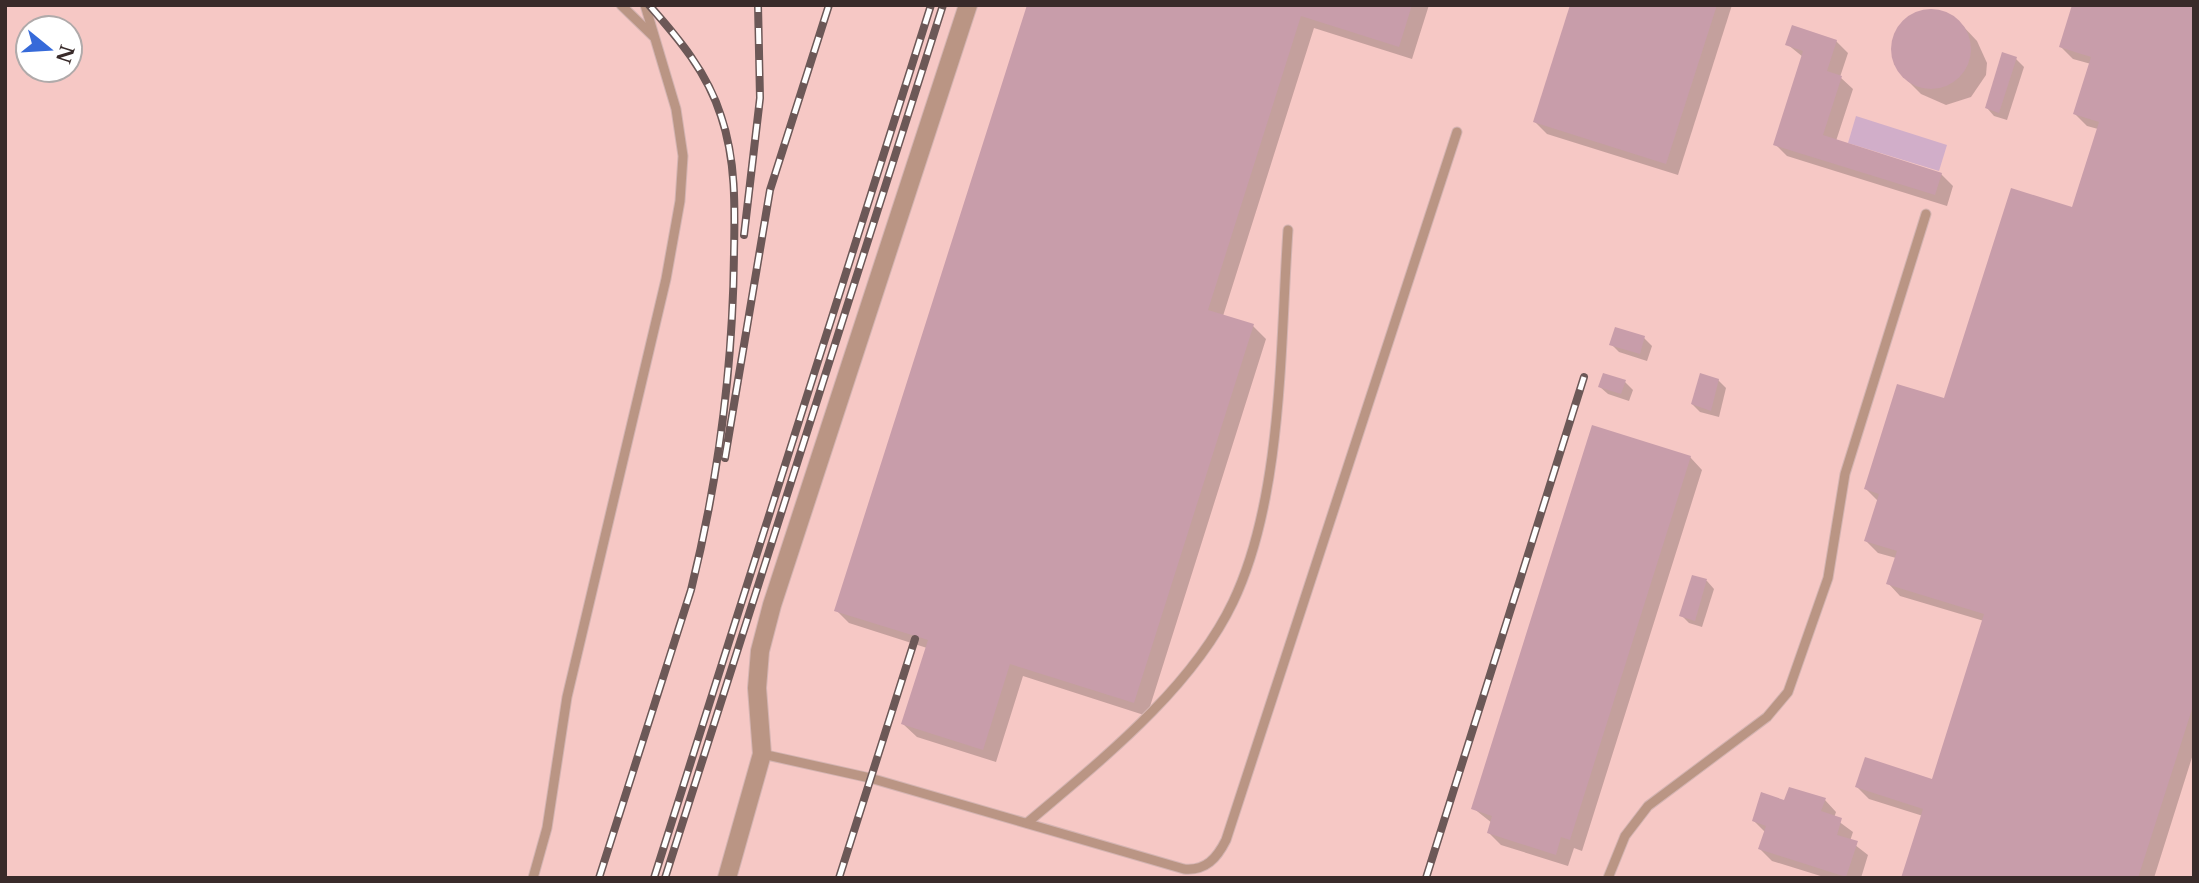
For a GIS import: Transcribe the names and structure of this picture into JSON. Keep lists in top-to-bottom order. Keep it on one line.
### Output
{"north":"right"}
